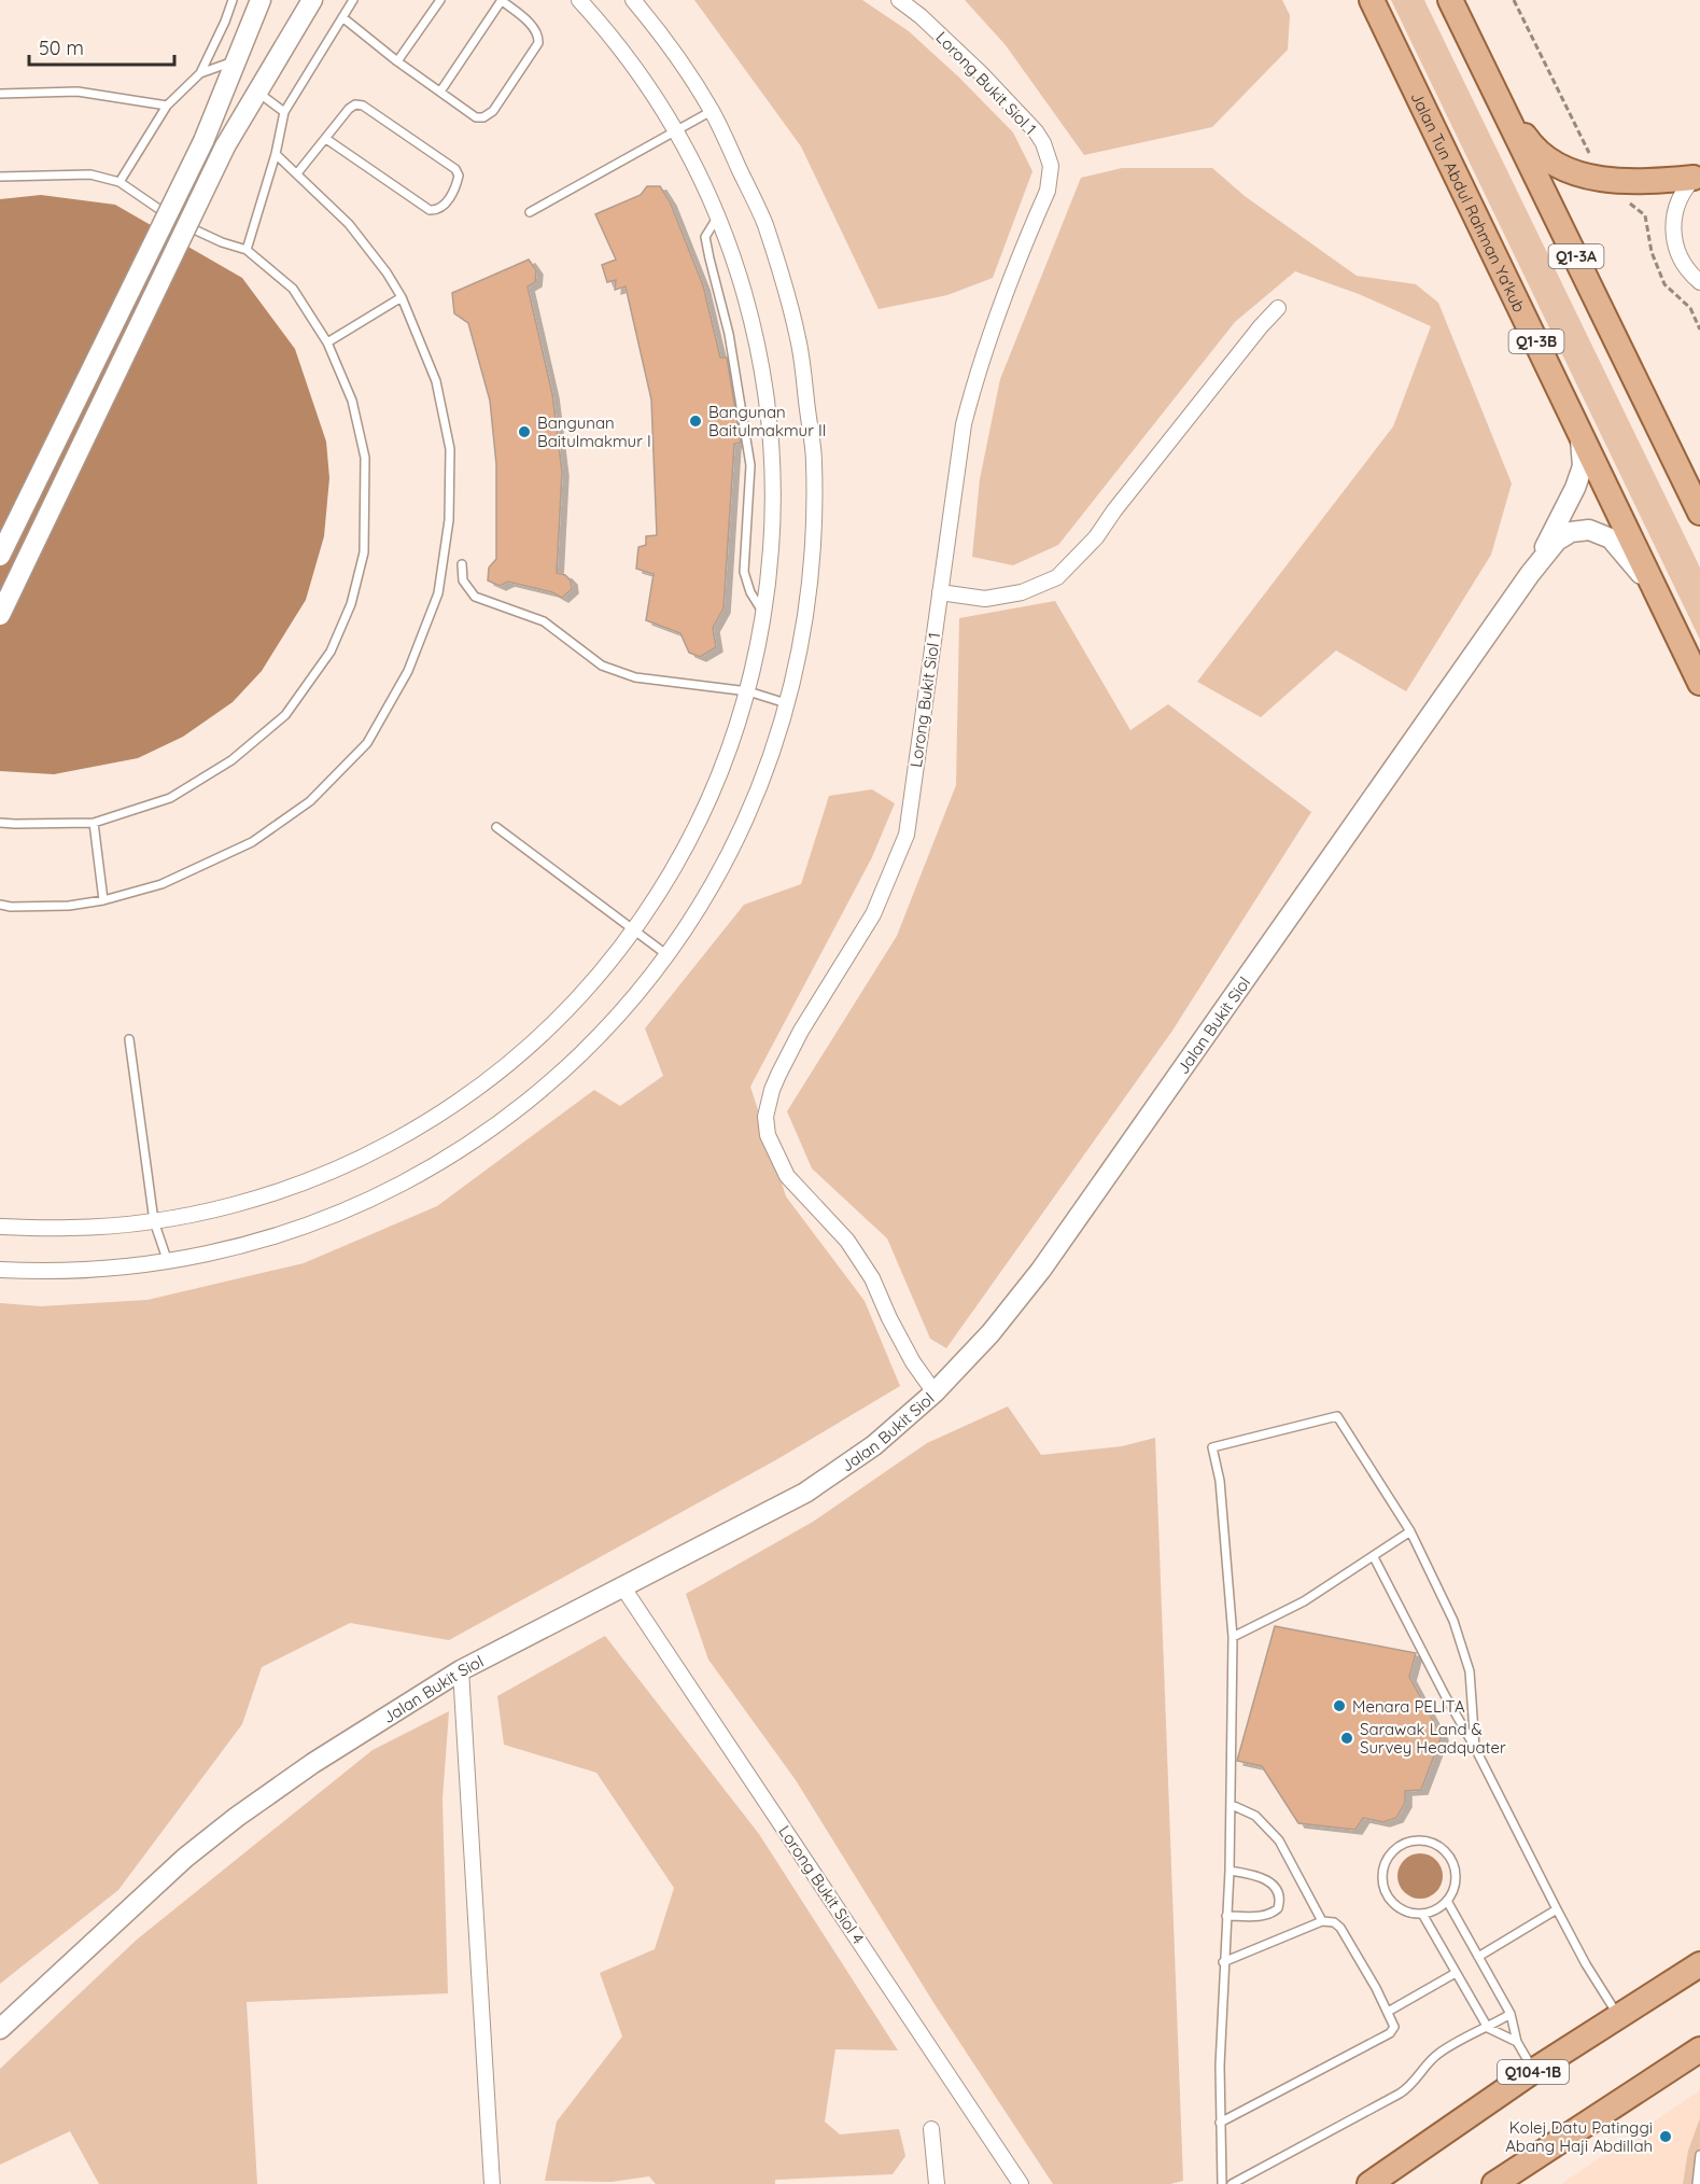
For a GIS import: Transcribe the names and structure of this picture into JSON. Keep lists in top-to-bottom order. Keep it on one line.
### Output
{"streets":{"main road":["Jalan Tun Abdul Rahman Ya'kub","Q1-3A","Q1-3B","Q104-1B"],"street":["Lorong Bukit Siol 1","Jalan Bukit Siol","Lorong Bukit Siol 4"]},"crossings":[["Lorong Bukit Siol 1","Jalan Bukit Siol"],["Jalan Bukit Siol","Lorong Bukit Siol 4"]],"places":["Bangunan Baitulmakmur II","Bangunan Baitulmakmur I","Menara PELITA","Sarawak Land & Survey Headquater","Kolej Datu Patinggi Abang Haji Abdillah"],"scale_bar":"50 m"}
